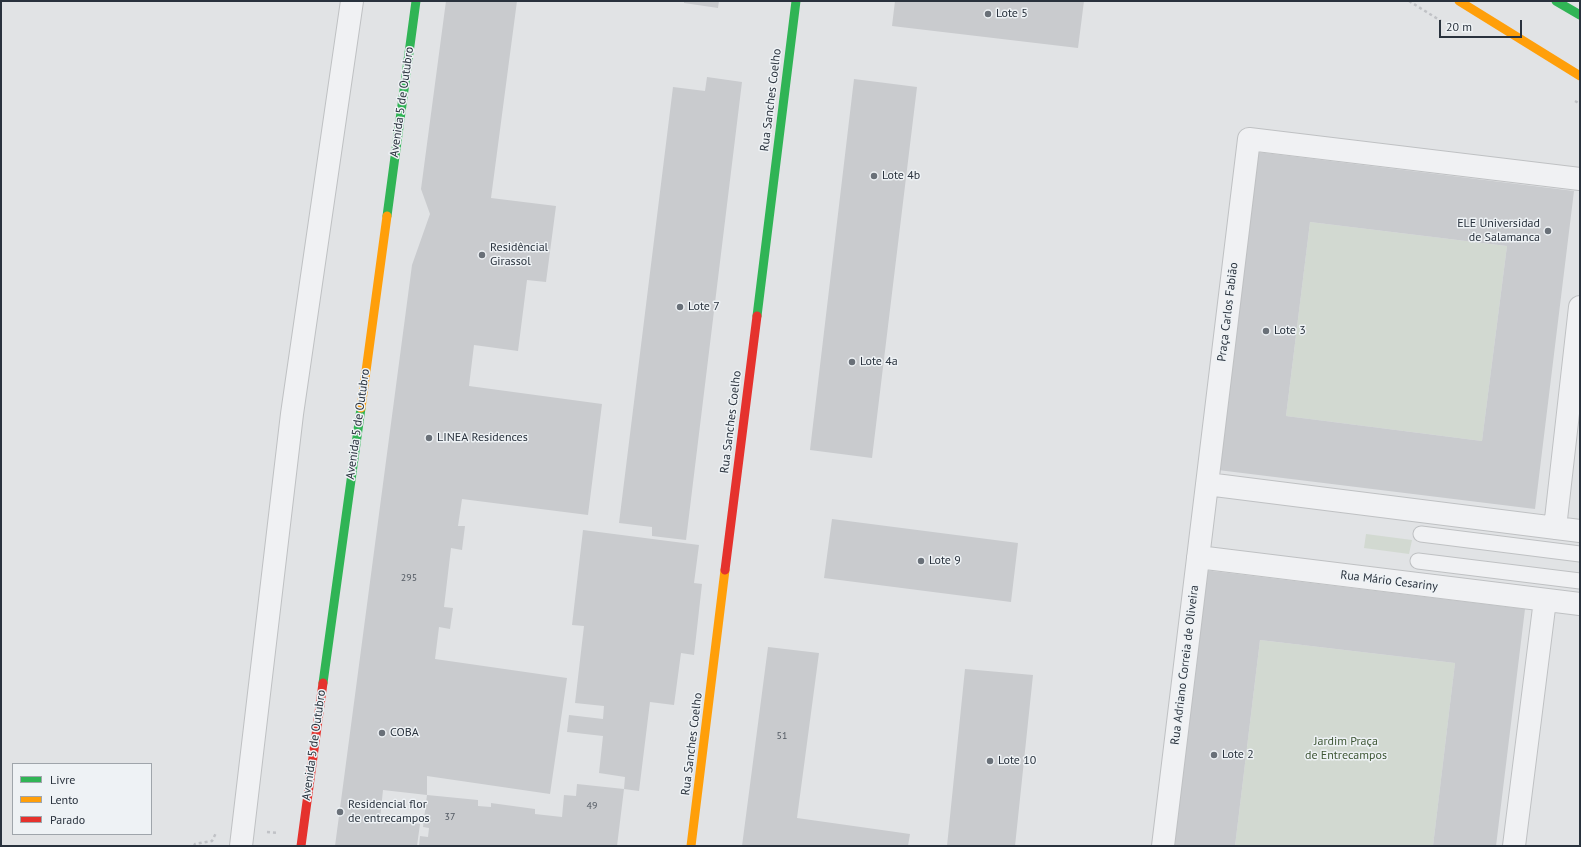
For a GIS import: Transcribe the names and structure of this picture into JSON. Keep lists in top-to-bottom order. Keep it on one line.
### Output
{"streets":{"street":["Rua Sanches Coelho","Avenida 5 de Outubro","Praça Carlos Fabião","Rua Mário Cesariny","Rua Adriano Correia de Oliveira"]},"crossings":[["Praça Carlos Fabião","Rua Adriano Correia de Oliveira"],["Rua Mário Cesariny","Rua Adriano Correia de Oliveira"]],"parks":["Jardim Praça de Entrecampos"],"places":["Lote 5","Lote 4b","ELE Universidad de Salamanca","Residêncial Girassol","Lote 7","Lote 3","Lote 4a","LINEA Residences","Lote 9","COBA","Lote 2","Lote 10","Residencial flor de entrecampos"],"house_numbers":["295","51","49","37"],"legend":["Livre","Lento","Parado"],"scale_bar":"20 m"}
